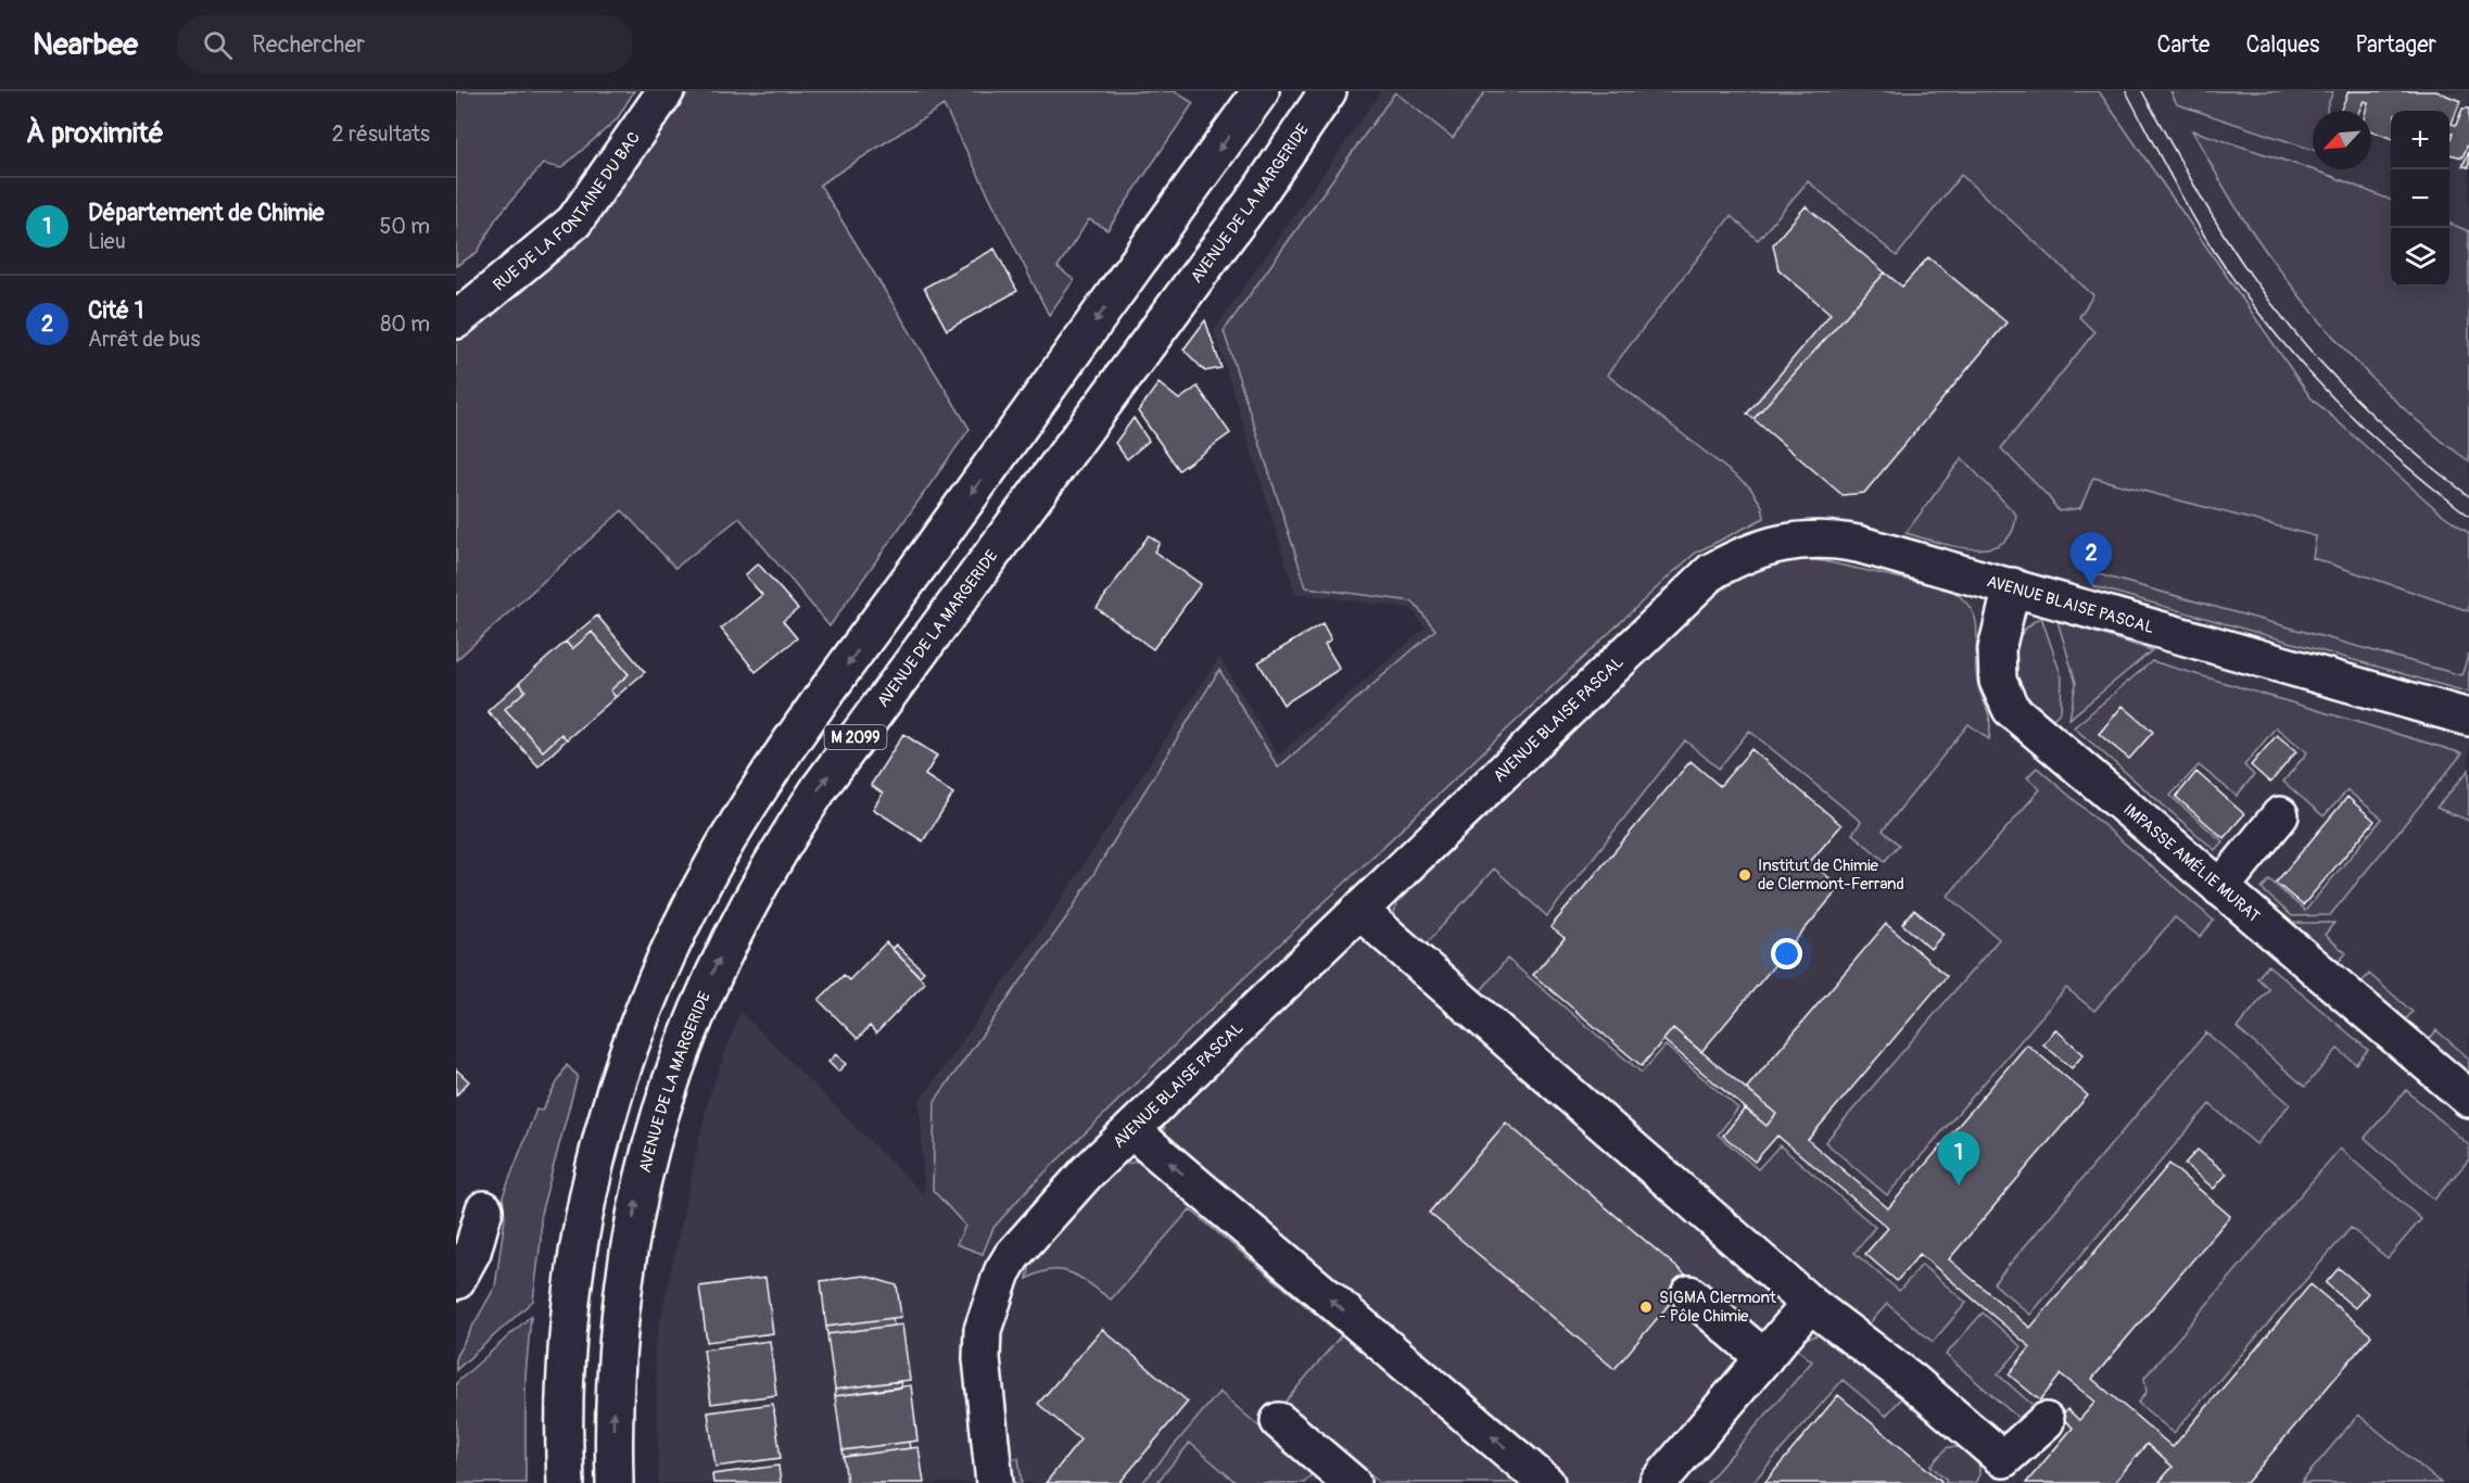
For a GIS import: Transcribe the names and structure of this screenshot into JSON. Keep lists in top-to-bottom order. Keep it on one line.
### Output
{"streets":{"main road":["AVENUE DE LA MARGERIDE","RUE DE LA FONTAINE DU BAC","AVENUE BLAISE PASCAL","M 2099","IMPASSE AMÉLIE MURAT"]},"crossings":[["AVENUE BLAISE PASCAL","IMPASSE AMÉLIE MURAT"]],"places":["Institut de Chimie de Clermont-Ferrand","SIGMA Clermont - Pôle Chimie"],"north":"bottom left","page":{"header":"Nearbee","search":"Rechercher","nav":["Carte","Calques","Partager"],"heading":["À proximité","2 résultats"],"map_buttons":["+","−"],"list":[{"mark":"1","name":"Département de Chimie","note":"Lieu","value":"50 m"},{"mark":"2","name":"Cité 1","note":"Arrêt de bus","value":"80 m"}],"pins":["2","1"]}}
